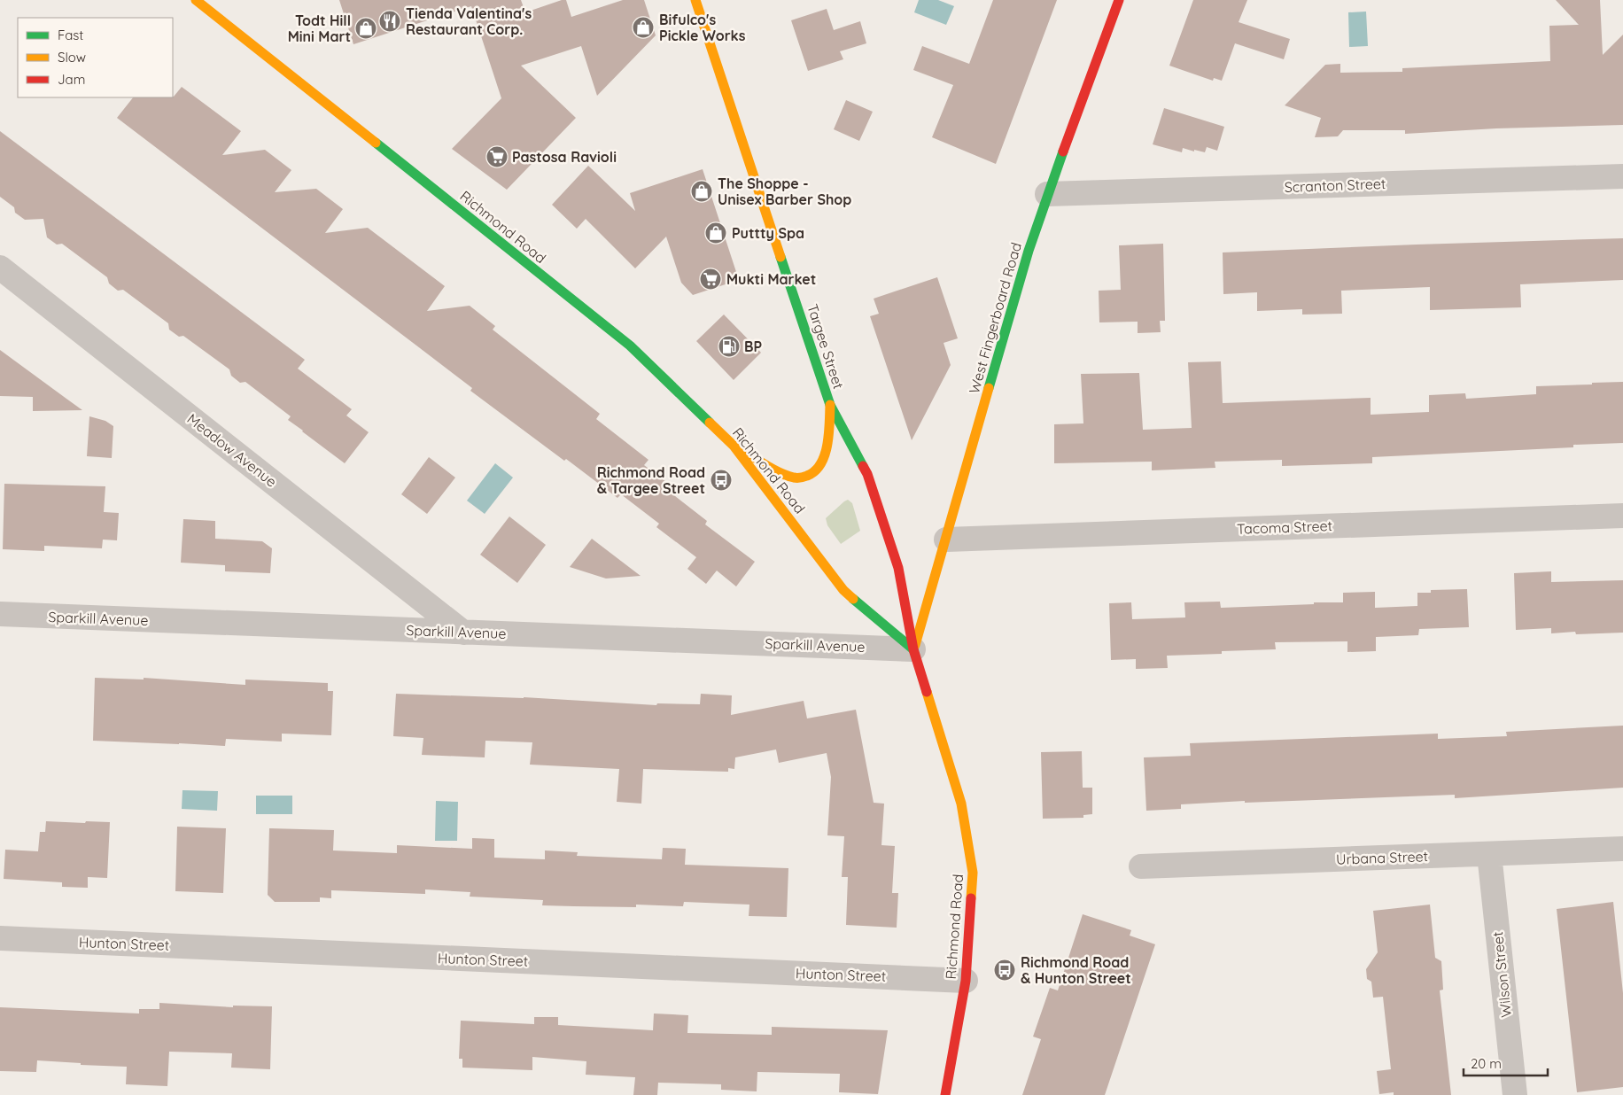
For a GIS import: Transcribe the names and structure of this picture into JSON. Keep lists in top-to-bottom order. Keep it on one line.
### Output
{"streets":{"main road":["Richmond Road","West Fingerboard Road","Targee Street"],"street":["Scranton Street","Meadow Avenue","Tacoma Street","Sparkill Avenue","Urbana Street","Hunton Street","Wilson Street"]},"crossings":[["Scranton Street","West Fingerboard Road"],["Richmond Road","West Fingerboard Road"],["Richmond Road","Targee Street"],["Richmond Road","Sparkill Avenue"],["Richmond Road","Hunton Street"],["West Fingerboard Road","Targee Street"],["West Fingerboard Road","Tacoma Street"],["West Fingerboard Road","Sparkill Avenue"],["Targee Street","Sparkill Avenue"],["Meadow Avenue","Sparkill Avenue"],["Urbana Street","Wilson Street"]],"places":{"restaurant":["Tienda Valentina's Restaurant Corp."],"shop":["Bifulco's Pickle Works","Todt Hill Mini Mart","The Shoppe - Unisex Barber Shop","Puttty Spa"],"supermarket":["Pastosa Ravioli","Mukti Market"],"fuel station":["BP"],"bus stop":["Richmond Road & Targee Street","Richmond Road & Hunton Street"]},"legend":["Fast","Slow","Jam"],"scale_bar":"20 m"}
